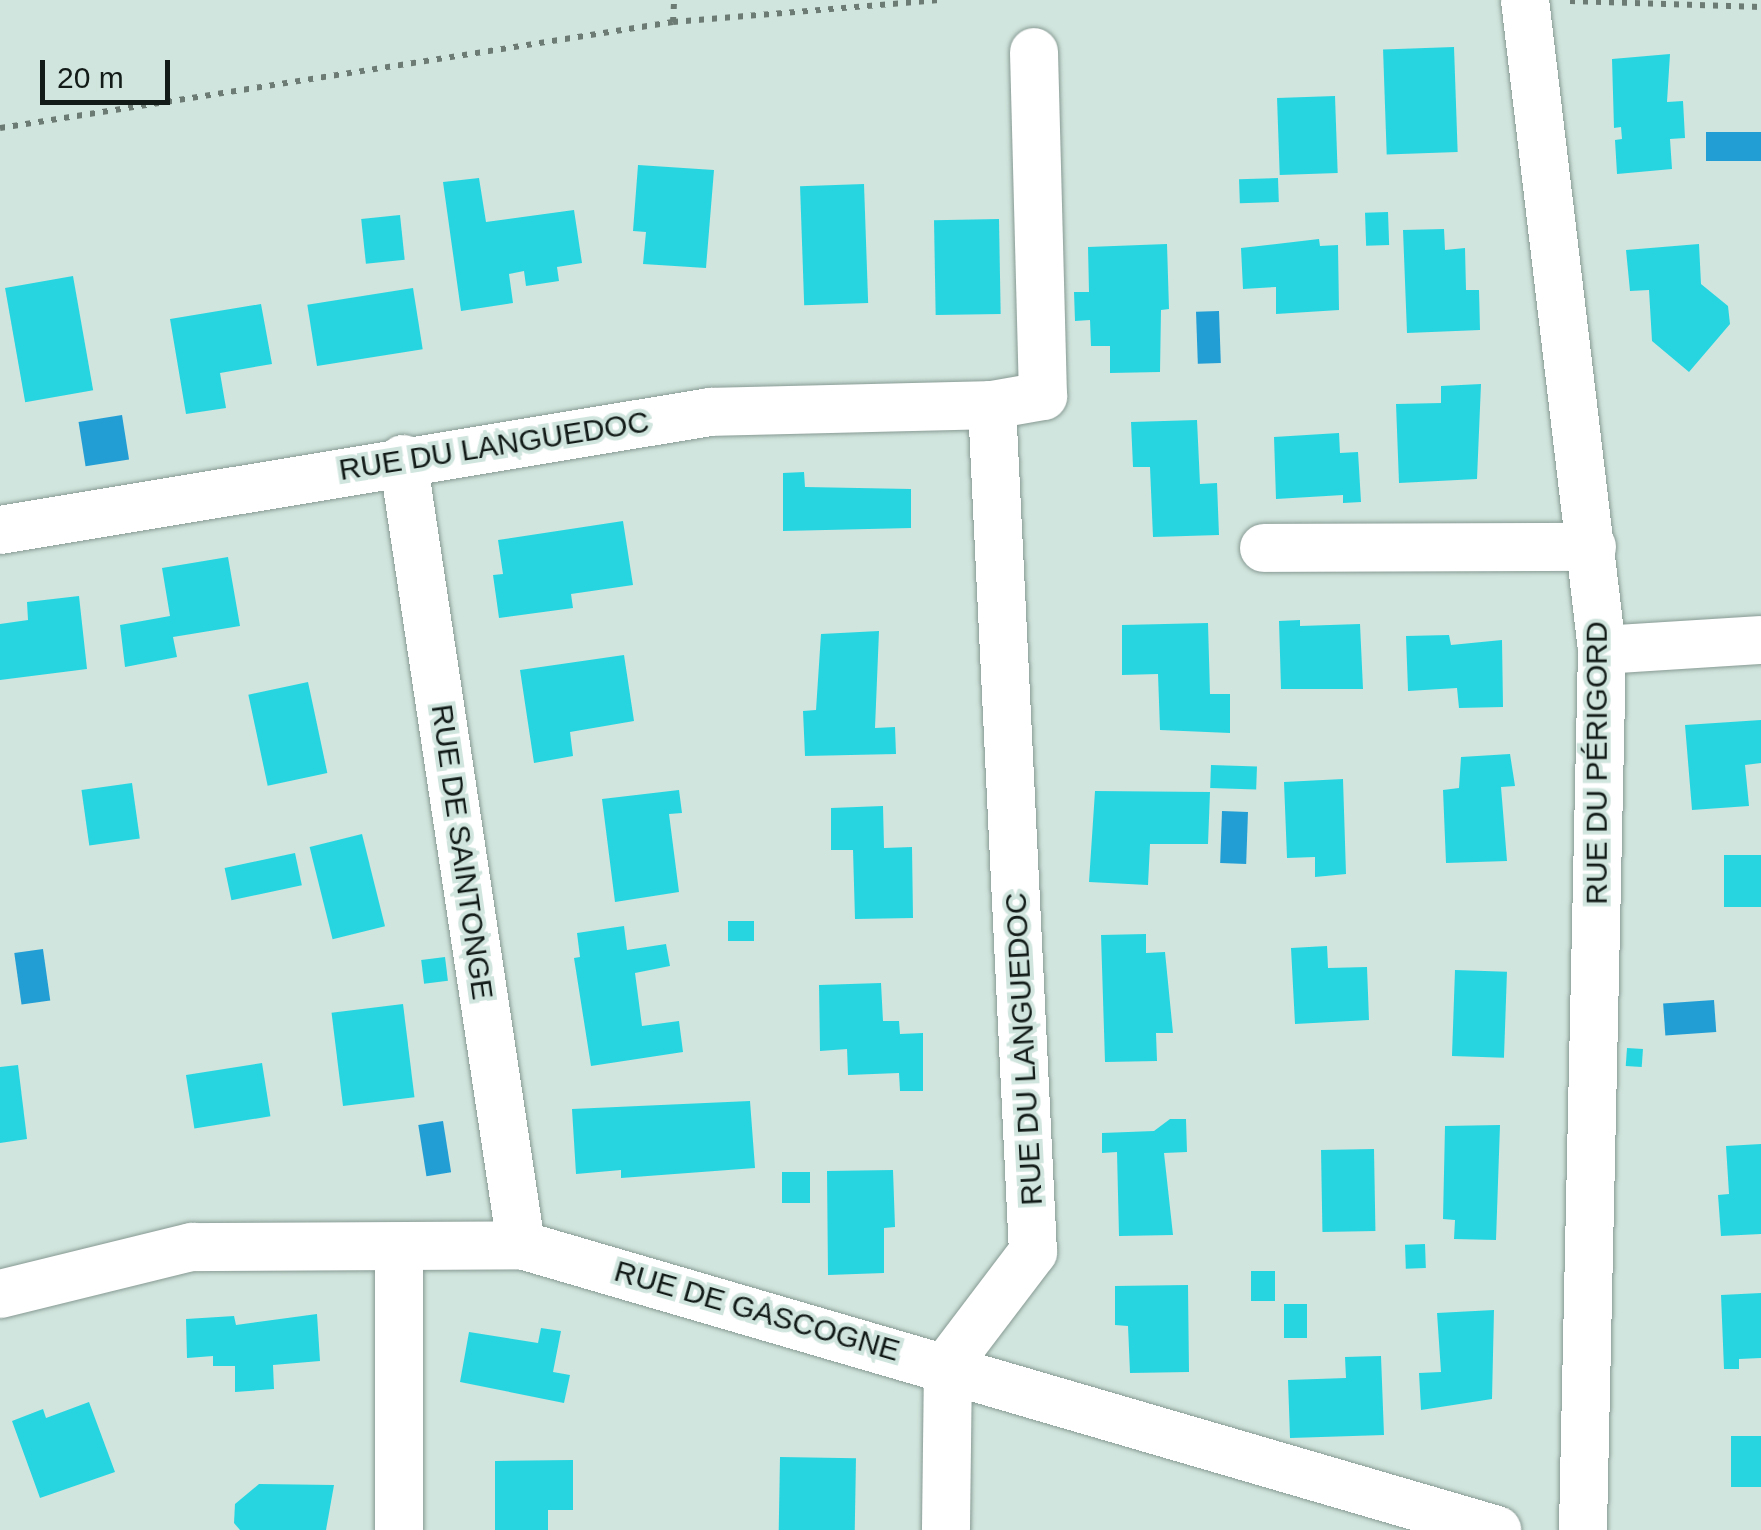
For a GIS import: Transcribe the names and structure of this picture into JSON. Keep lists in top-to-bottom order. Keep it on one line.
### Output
{"streets":{"street":["RUE DU LANGUEDOC","RUE DU PÉRIGORD","RUE DE SAINTONGE","RUE DE GASCOGNE"]},"crossings":[["RUE DU LANGUEDOC","RUE DE SAINTONGE"],["RUE DU LANGUEDOC","RUE DE GASCOGNE"],["RUE DE SAINTONGE","RUE DE GASCOGNE"]],"scale_bar":"20 m"}
